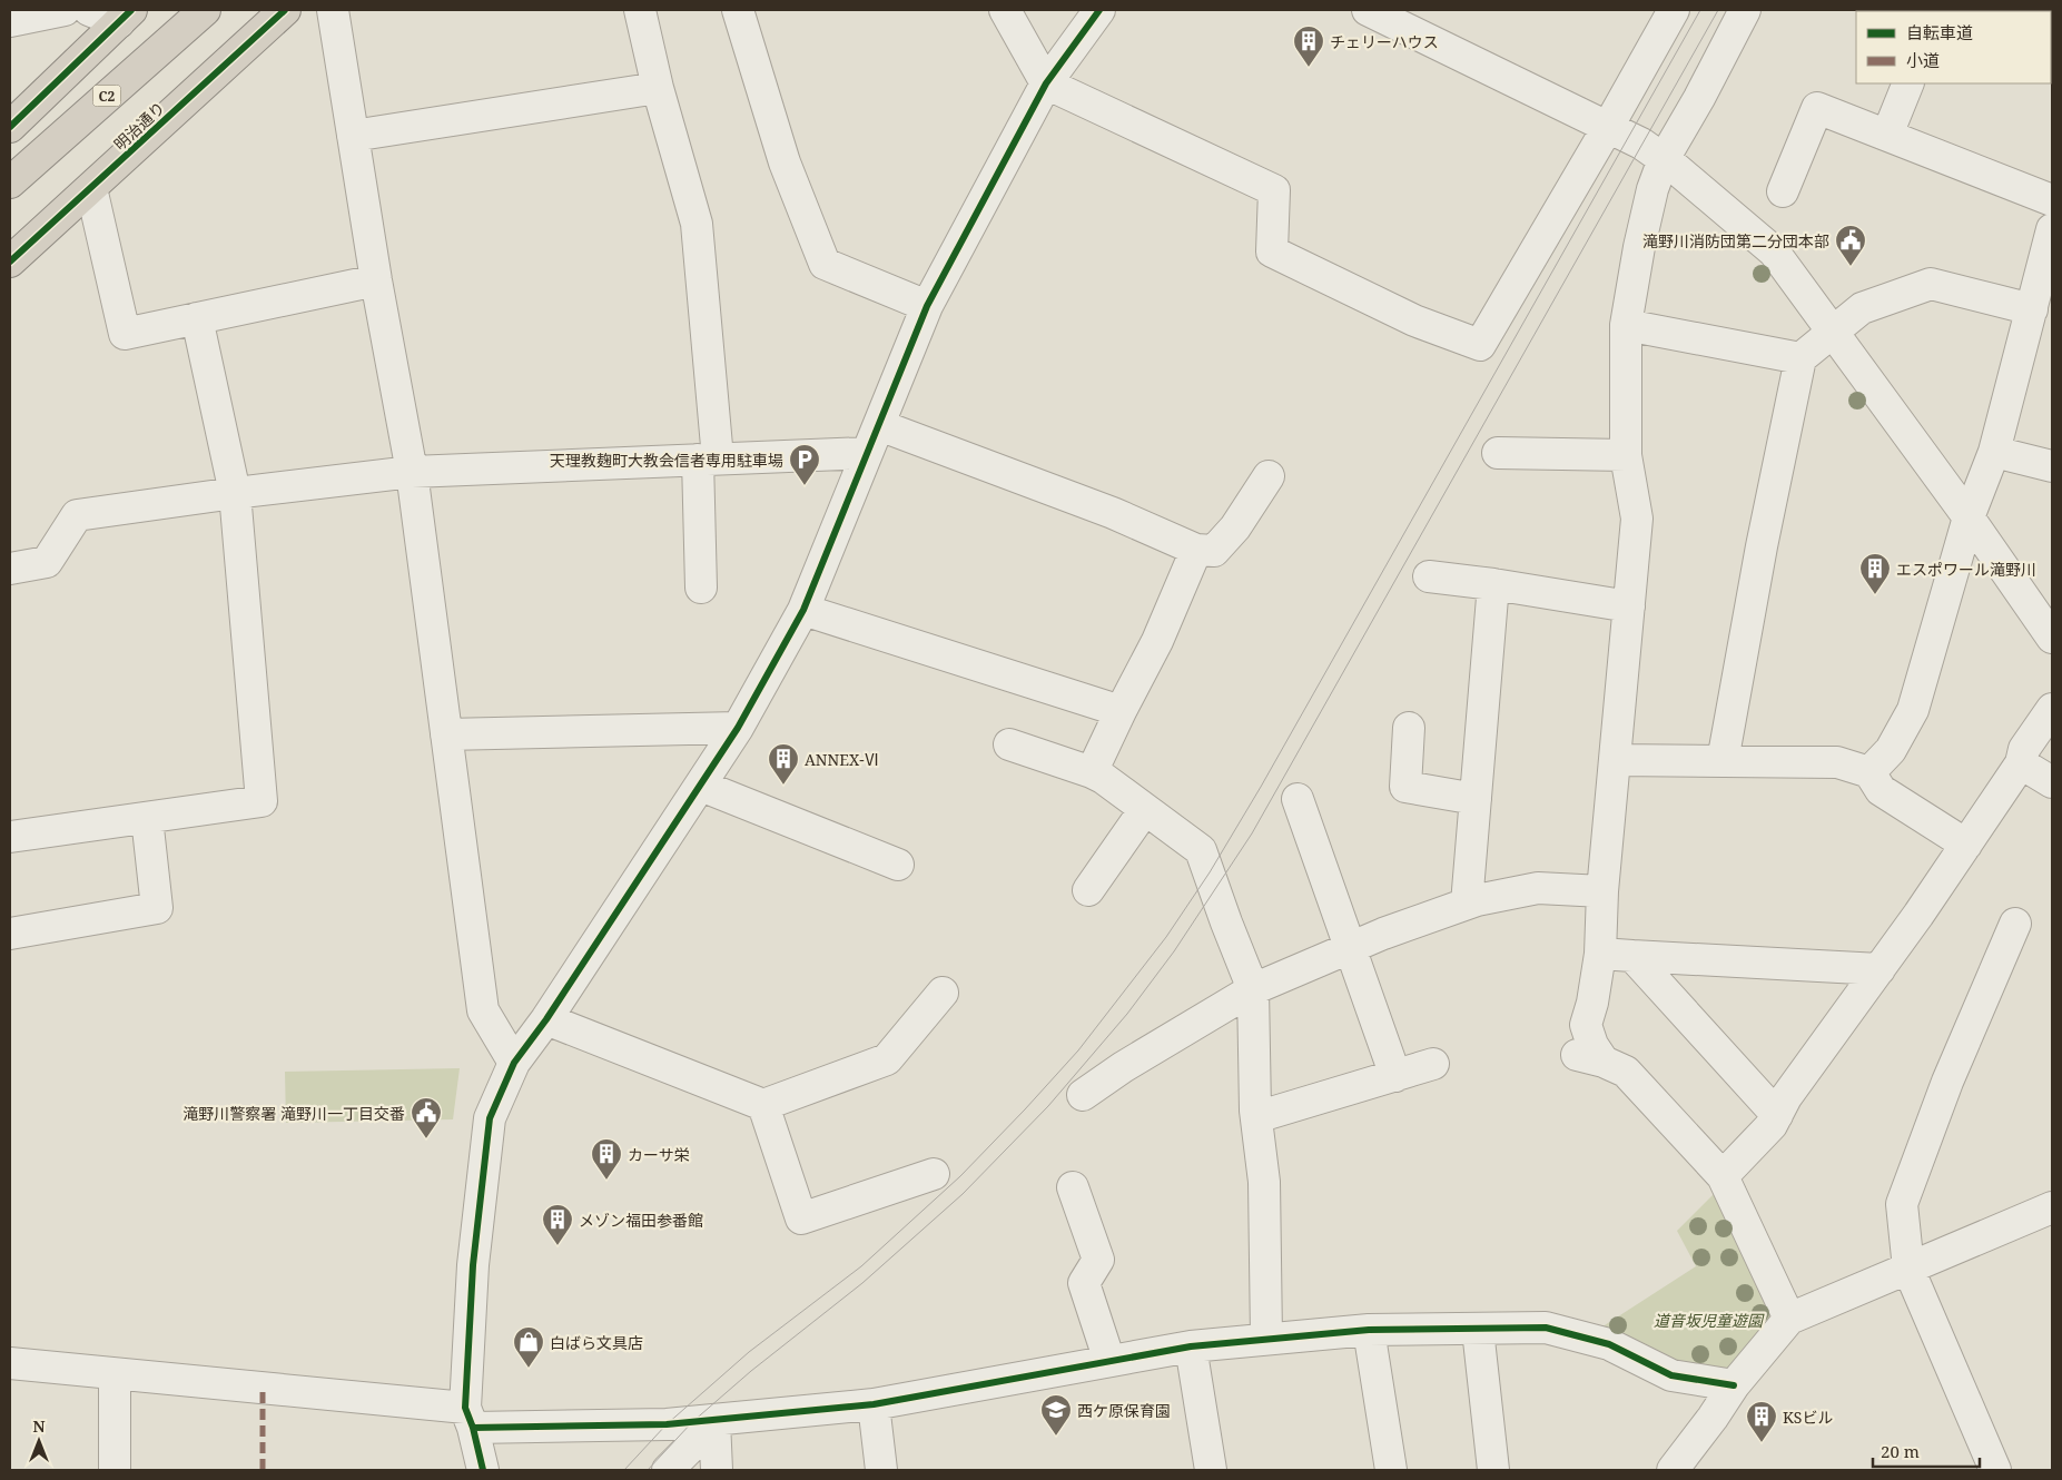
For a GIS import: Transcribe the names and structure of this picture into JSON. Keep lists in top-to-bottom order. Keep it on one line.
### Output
{"streets":{"highway":["C2","明治通り"]},"parks":["道音坂児童遊園"],"places":{"building":["チェリーハウス","エスポワール滝野川","ANNEX-Ⅵ","カーサ栄","メゾン福田参番館","KSビル"],"public building":["滝野川消防団第二分団本部","滝野川警察署 滝野川一丁目交番"],"parking":["天理教麹町大教会信者専用駐車場"],"shop":["白ばら文具店"],"school or university":["西ケ原保育園"]},"legend":["自転車道","小道"],"scale_bar":"20 m","north":"top"}
